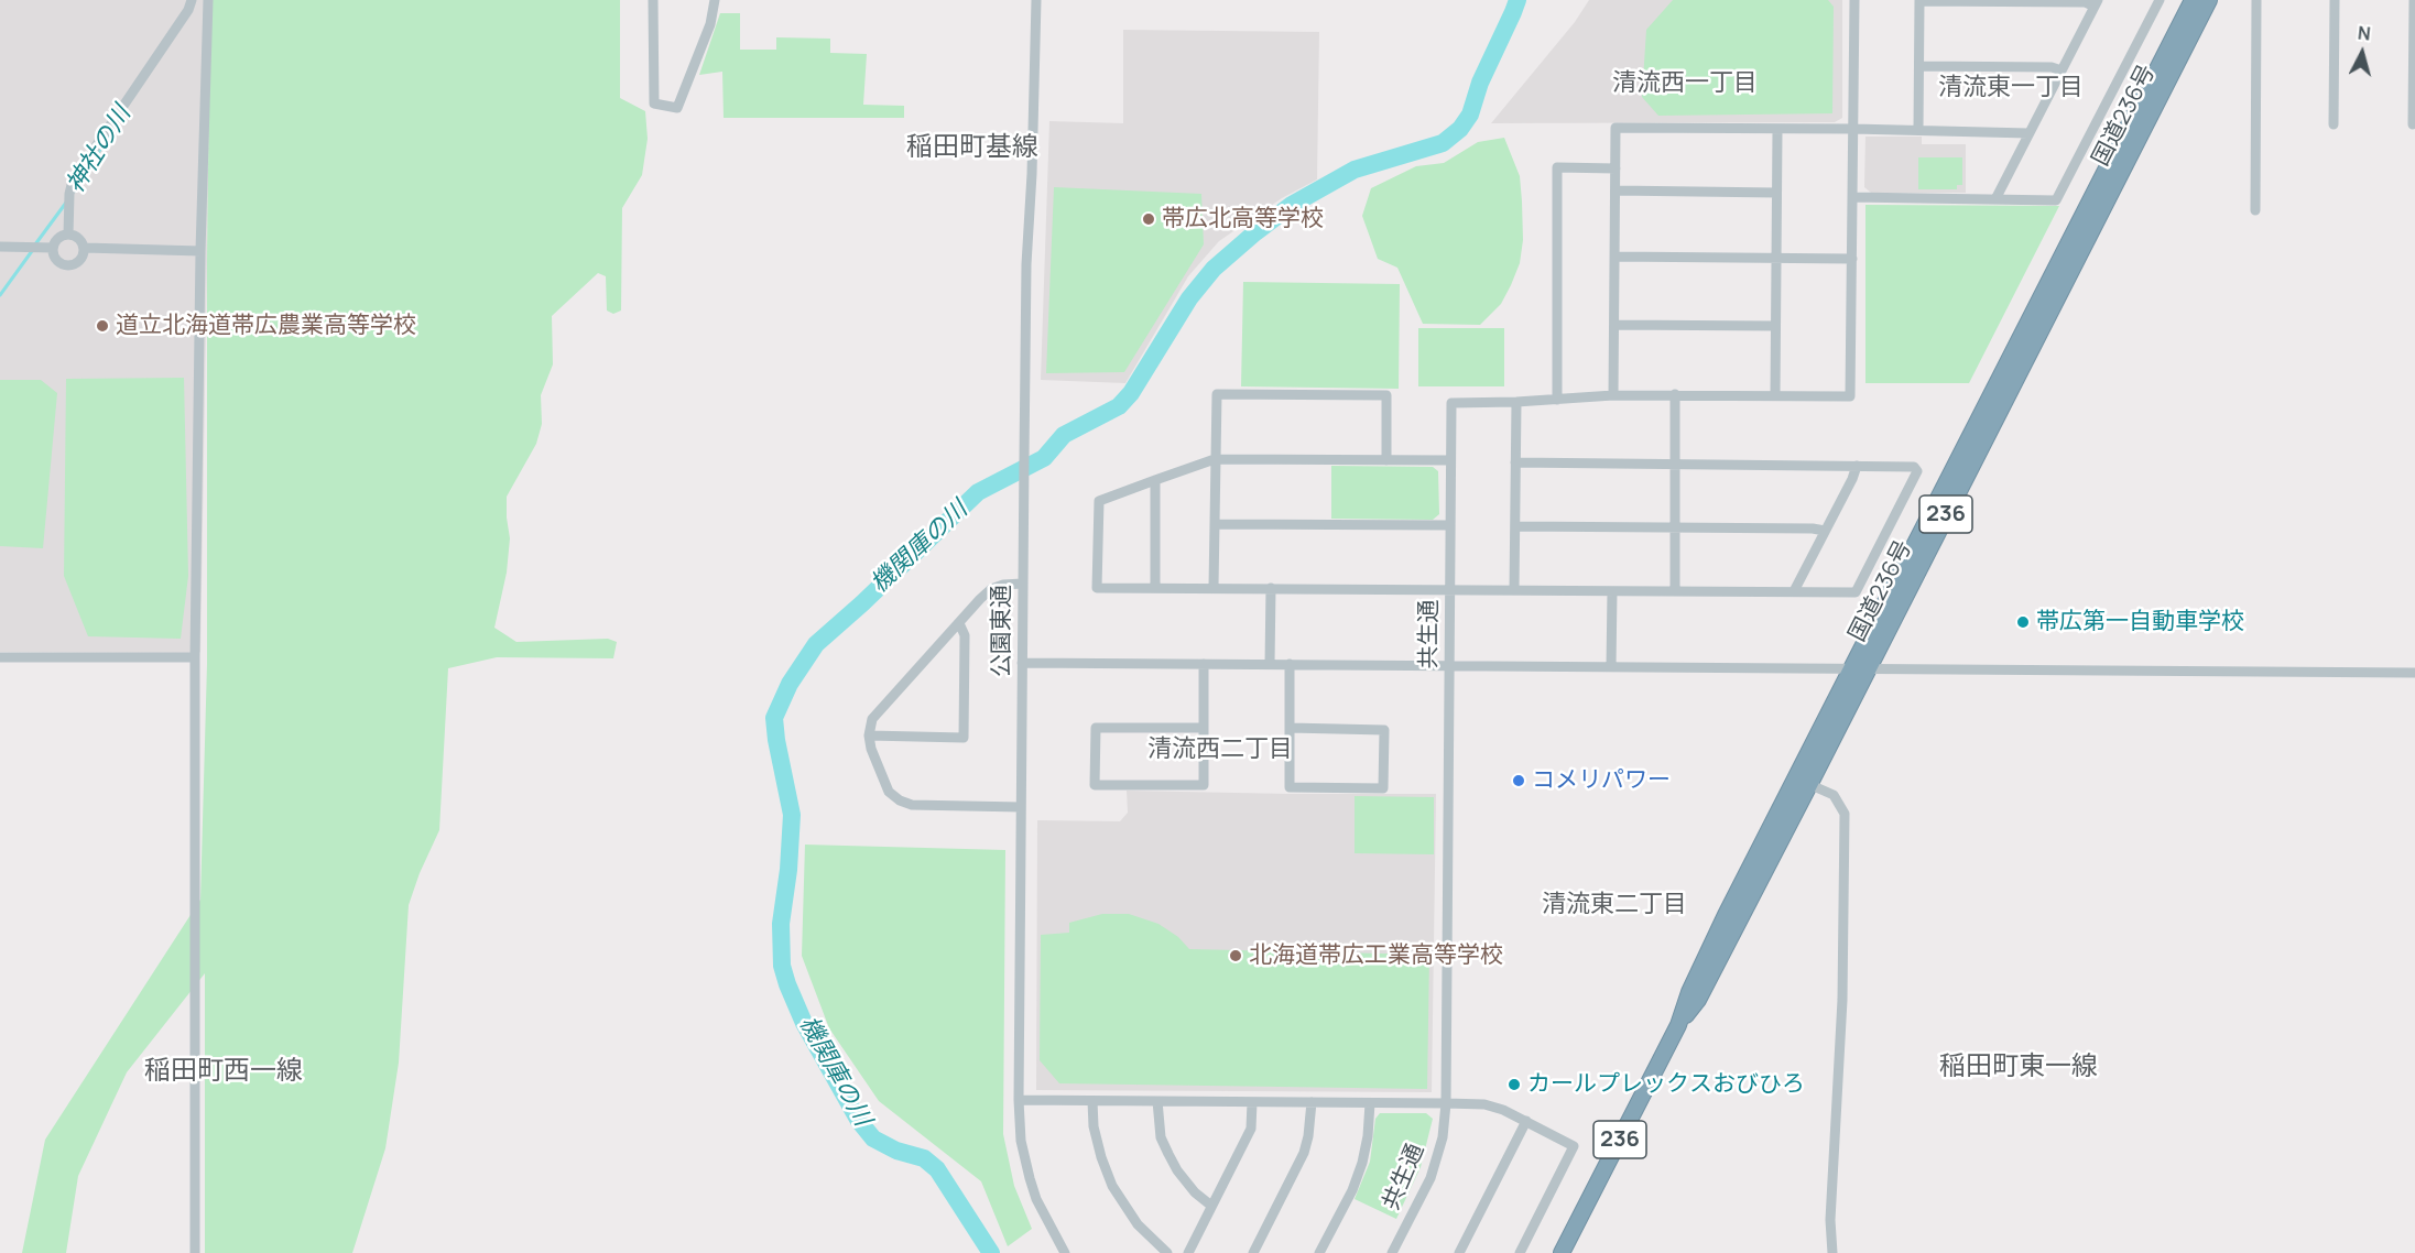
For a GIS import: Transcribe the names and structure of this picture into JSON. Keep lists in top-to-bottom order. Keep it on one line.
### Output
{"streets":{"highway":["国道236号","236"],"street":["公園東通","共生通"]},"districts":["清流西一丁目","清流東一丁目","稲田町基線","清流西二丁目","清流東二丁目","稲田町東一線","稲田町西一線"],"water":["神社の川","機関庫の川"],"places":["帯広北高等学校","道立北海道帯広農業高等学校","帯広第一自動車学校","コメリパワー","北海道帯広工業高等学校","カールプレックスおびひろ"],"north":"top"}
